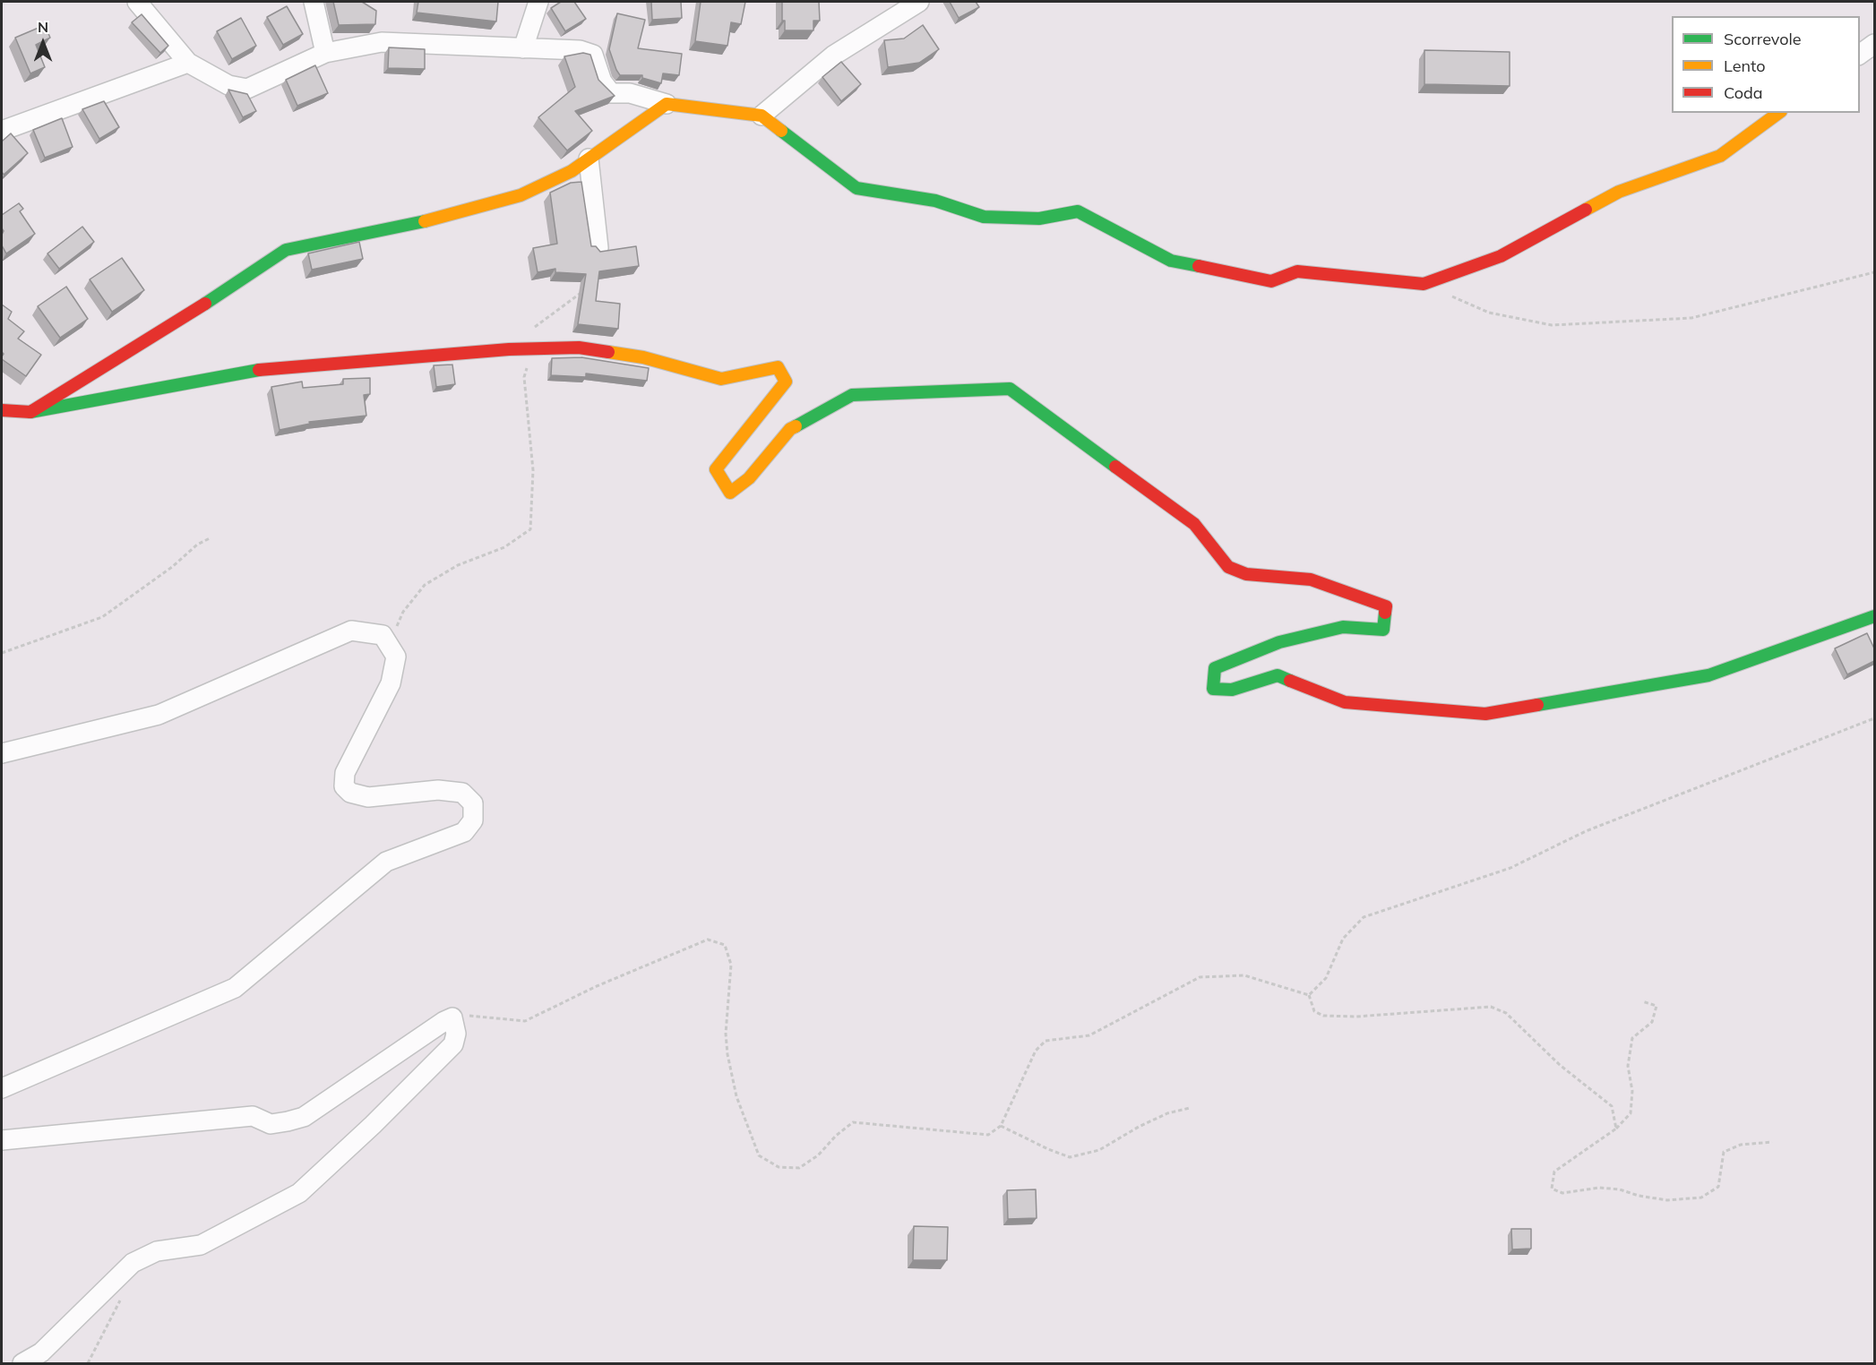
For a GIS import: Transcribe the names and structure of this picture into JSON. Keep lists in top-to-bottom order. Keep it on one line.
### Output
{"legend":["Scorrevole","Lento","Coda"],"north":"top"}
